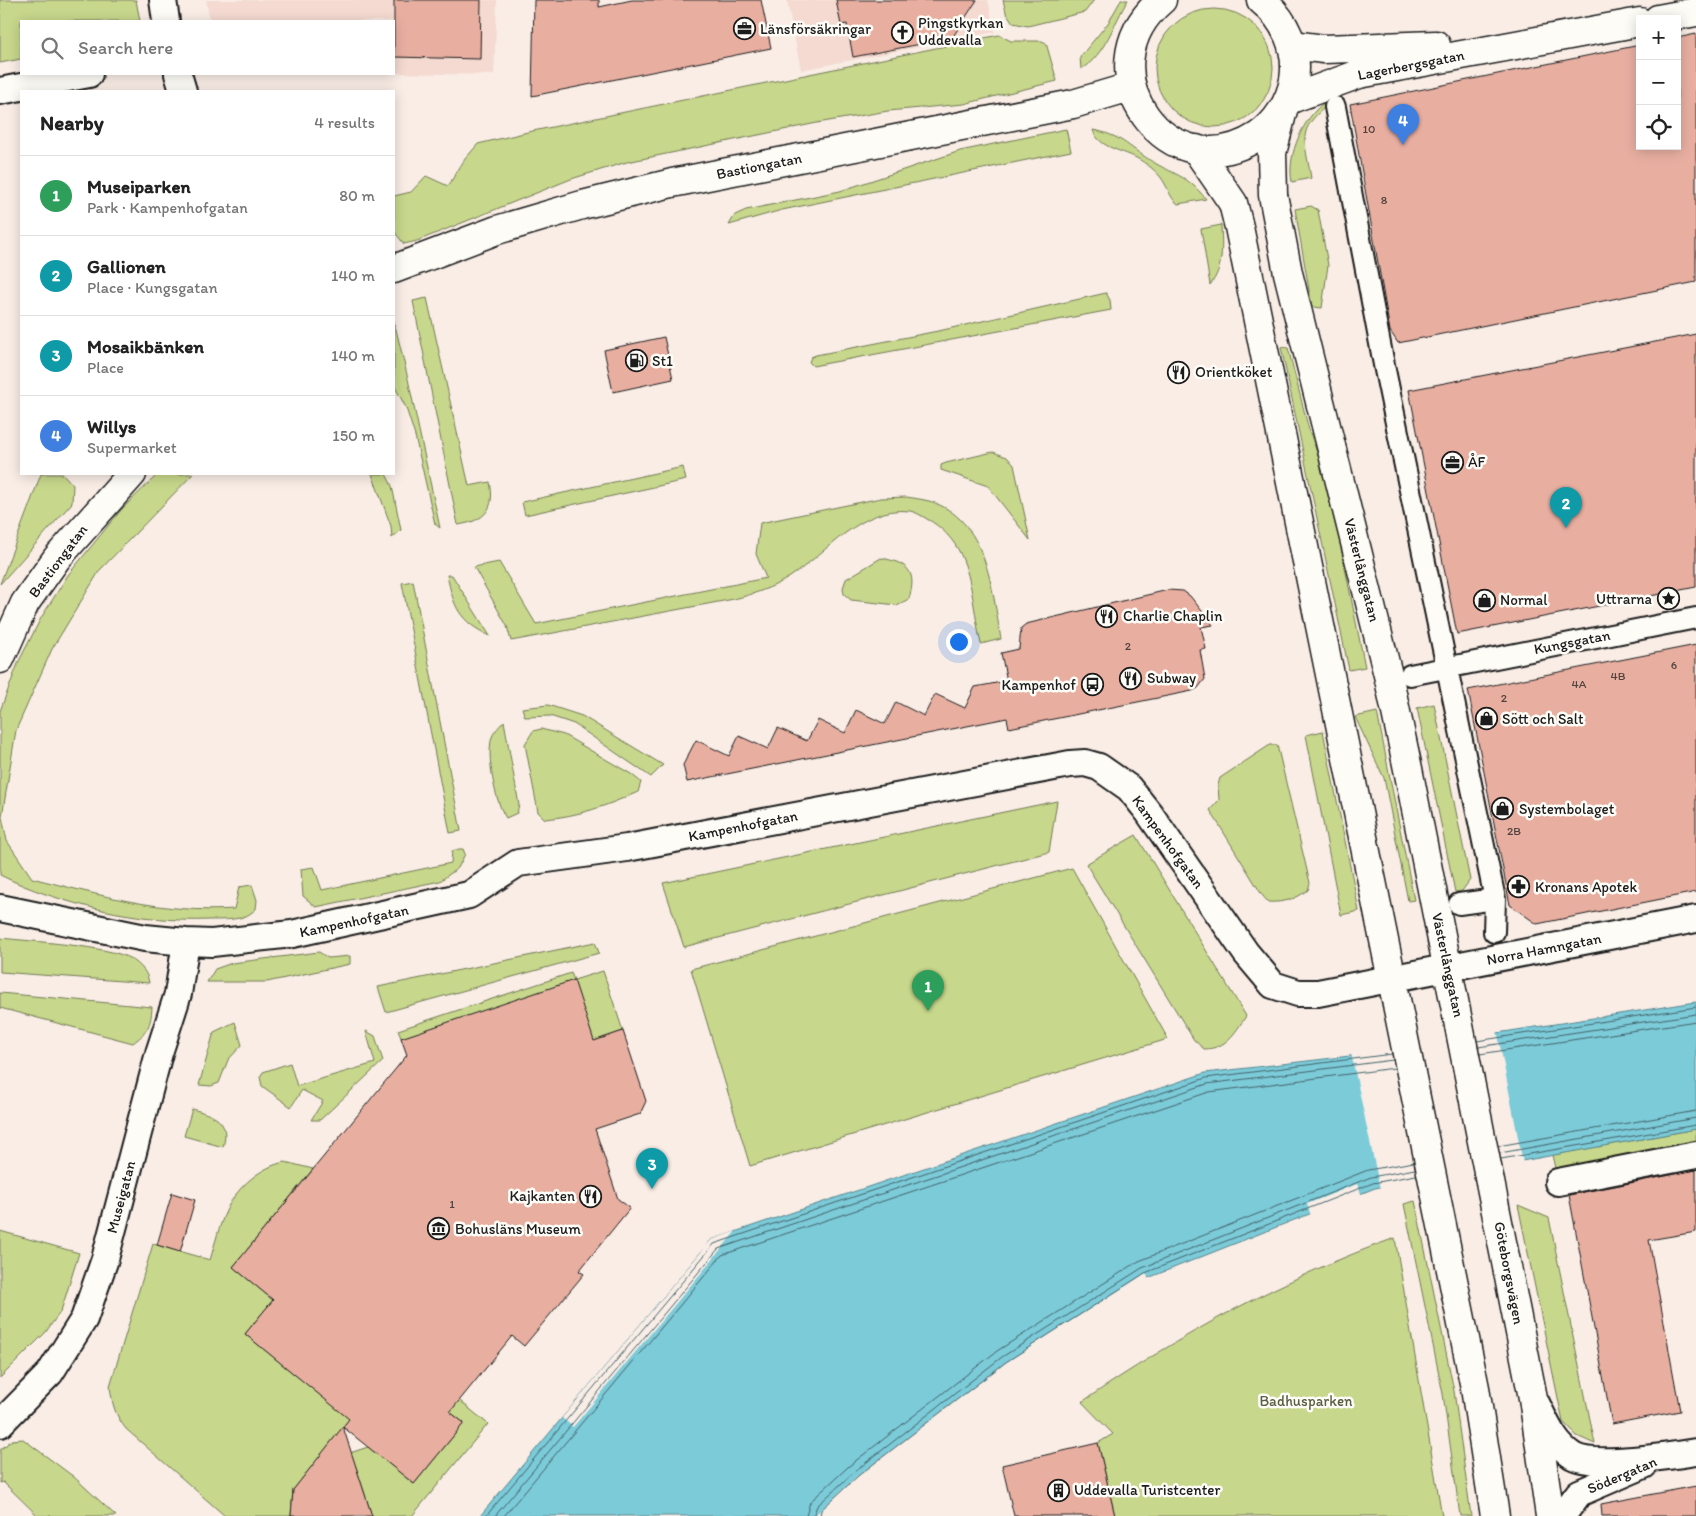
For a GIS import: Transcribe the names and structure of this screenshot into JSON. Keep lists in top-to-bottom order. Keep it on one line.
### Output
{"streets":{"main road":["Lagerbergsgatan","Bastiongatan","Västerlånggatan","Göteborgsvägen"],"street":["Kungsgatan","Kampenhofgatan","Norra Hamngatan","Museigatan","Södergatan"]},"crossings":[["Lagerbergsgatan","Västerlånggatan"],["Bastiongatan","Västerlånggatan"],["Västerlånggatan","Norra Hamngatan"],["Västerlånggatan","Göteborgsvägen"],["Kampenhofgatan","Norra Hamngatan"],["Kampenhofgatan","Museigatan"],["Göteborgsvägen","Södergatan"]],"parks":["Badhusparken"],"places":{"office":["Länsförsäkringar","ÅF"],"church":["Pingstkyrkan Uddevalla"],"fuel station":["St1"],"restaurant":["Orientköket","Charlie Chaplin","Subway","Kajkanten"],"place":["Uttrarna"],"shop":["Normal","Sött och Salt","Systembolaget"],"bus stop":["Kampenhof"],"pharmacy":["Kronans Apotek"],"museum":["Bohusläns Museum"],"building":["Uddevalla Turistcenter"]},"house_numbers":["10","8","2","6","4B","4A","2","2B","1"],"page":{"map_buttons":["+","−"],"search":"Search here","heading":["Nearby","4 results"],"pins":["4","2","1","3"],"list":[{"mark":"1","name":"Museiparken","note":"Park · Kampenhofgatan","value":"80 m"},{"mark":"2","name":"Gallionen","note":"Place · Kungsgatan","value":"140 m"},{"mark":"3","name":"Mosaikbänken","note":"Place","value":"140 m"},{"mark":"4","name":"Willys","note":"Supermarket","value":"150 m"}]}}
